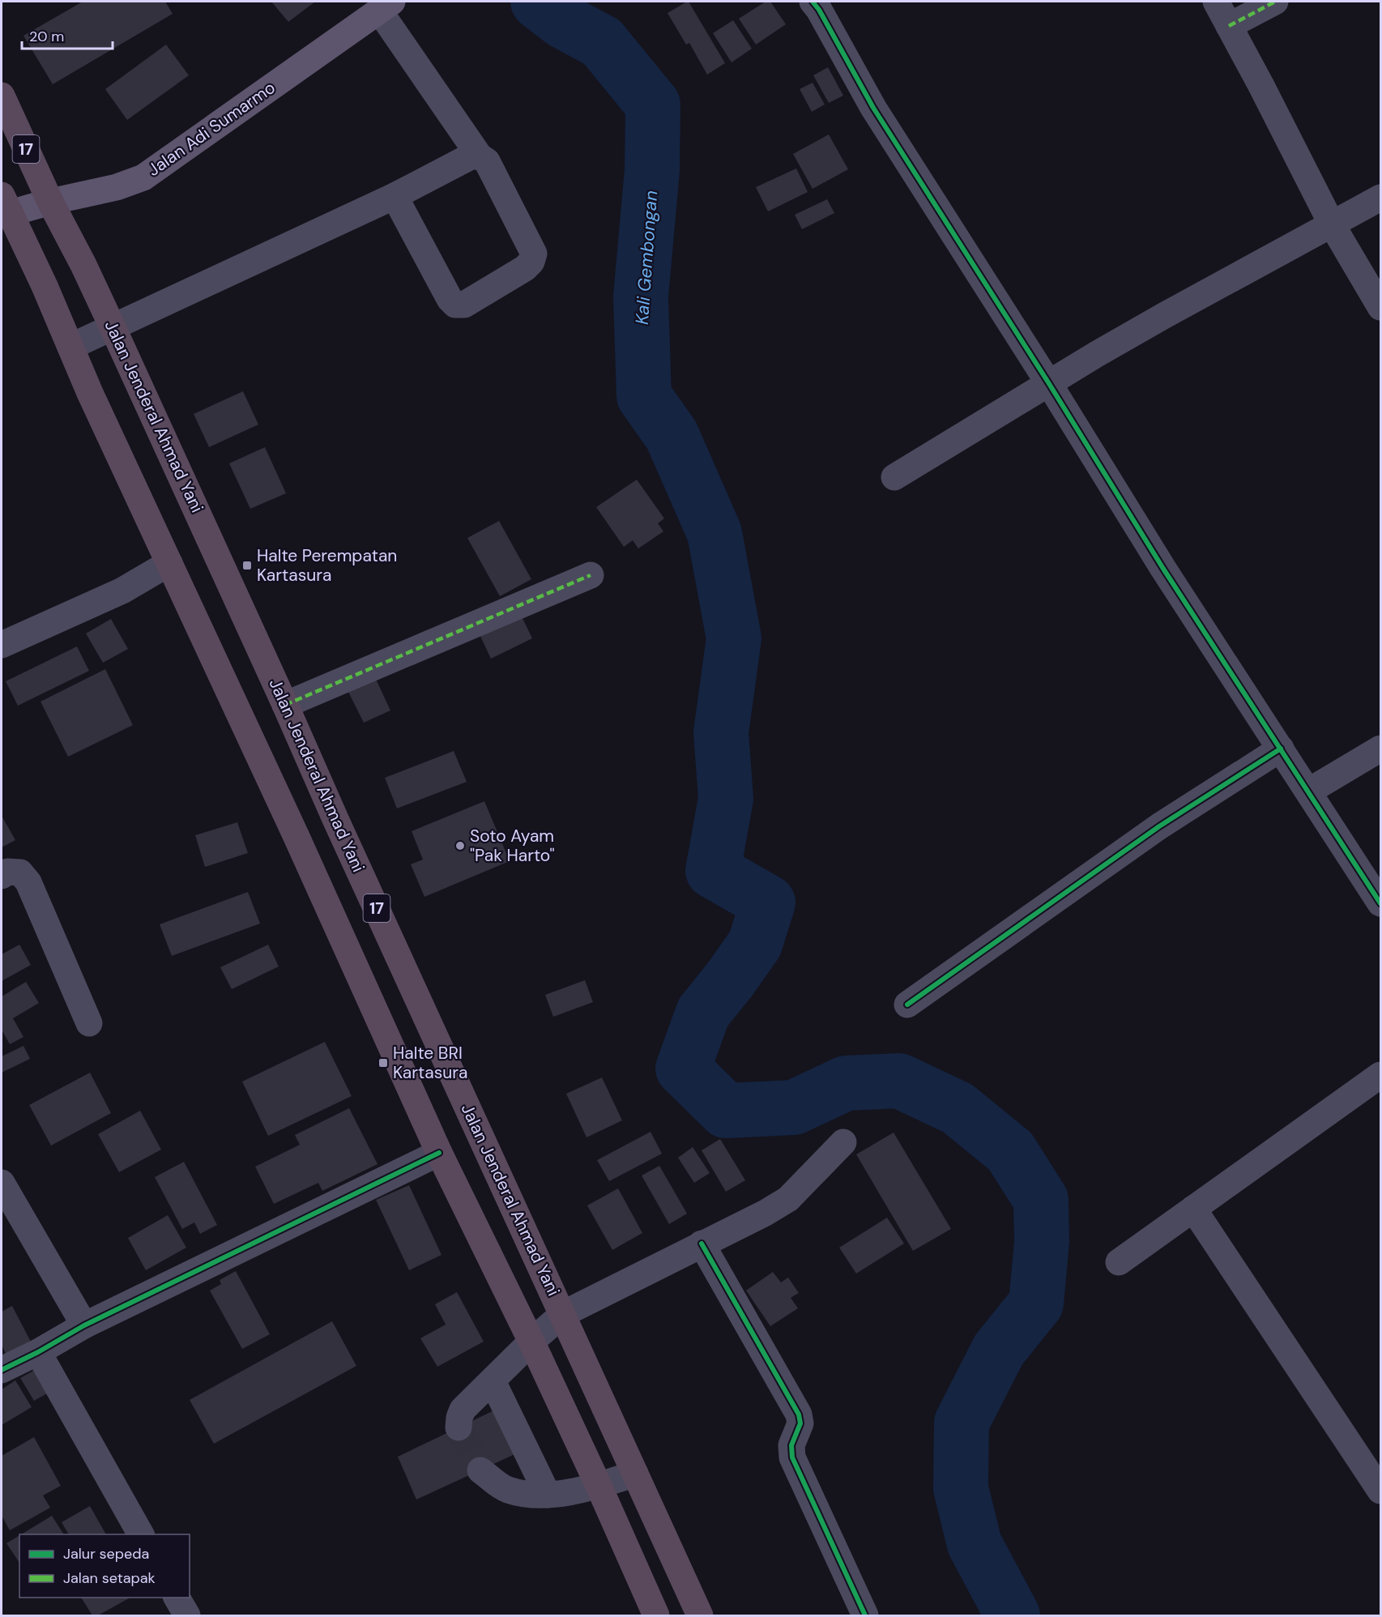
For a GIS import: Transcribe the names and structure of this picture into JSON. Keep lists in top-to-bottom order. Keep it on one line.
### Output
{"streets":{"highway":["17","Jalan Jenderal Ahmad Yani"],"main road":["Jalan Adi Sumarmo"]},"crossings":[["Jalan Adi Sumarmo","Jalan Jenderal Ahmad Yani"]],"water":["Kali Gembongan"],"places":{"transit":["Halte Perempatan Kartasura","Halte BRI Kartasura"],"other":["Soto Ayam \"Pak Harto\""]},"legend":["Jalur sepeda","Jalan setapak"],"scale_bar":"20 m"}
